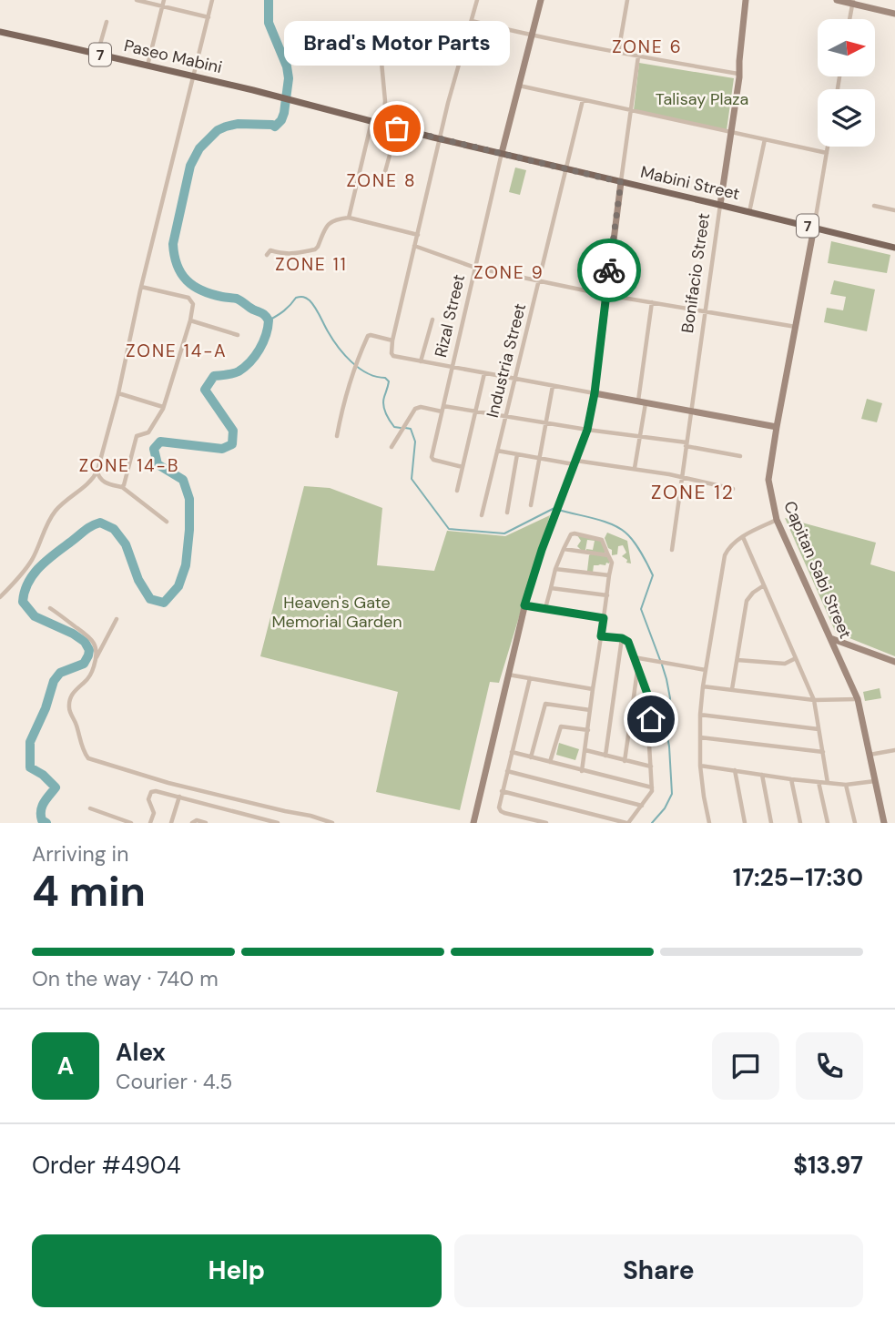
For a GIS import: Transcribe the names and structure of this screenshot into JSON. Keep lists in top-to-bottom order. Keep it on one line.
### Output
{"streets":{"main road":["7","Paseo Mabini","Mabini Street"],"street":["Bonifacio Street","Rizal Street","Industria Street","Capitan Sabi Street"]},"crossings":[["Paseo Mabini","Mabini Street"],["Mabini Street","Bonifacio Street"],["Mabini Street","Rizal Street"],["Mabini Street","Industria Street"],["Mabini Street","Capitan Sabi Street"]],"districts":["ZONE 6","ZONE 8","ZONE 11","ZONE 9","ZONE 14-A","ZONE 14-B","ZONE 12"],"parks":["Talisay Plaza","Heaven's Gate Memorial Garden"],"places":["Brad's Motor Parts"],"north":"right","page":{"bubble":"Brad's Motor Parts","heading":["4 min","Arriving in","17:25–17:30"],"panel":["Alex","Courier · 4.5","Order #4904","$13.97"],"bar":"On the way · 740 m","round":"A","buttons":["Help","Share"]}}
